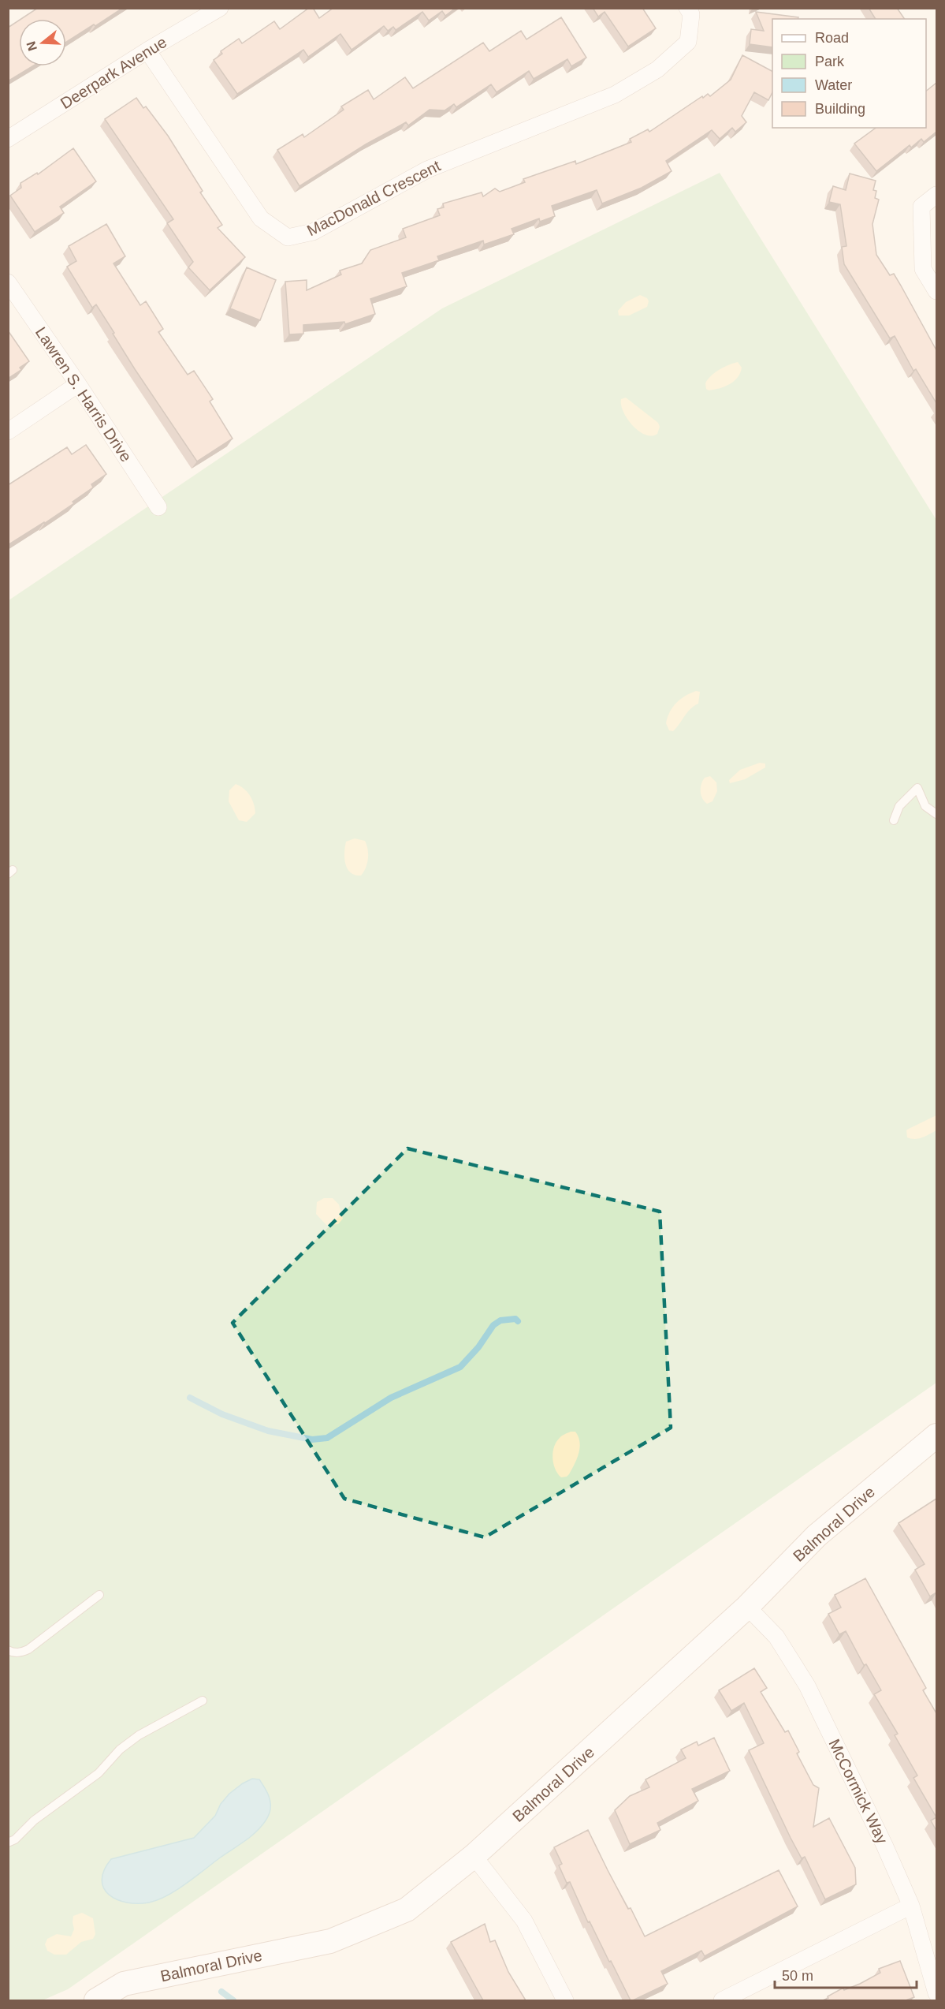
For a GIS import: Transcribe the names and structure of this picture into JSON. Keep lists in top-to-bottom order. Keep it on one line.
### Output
{"streets":{"street":["Deerpark Avenue","MacDonald Crescent","Lawren S. Harris Drive","Balmoral Drive","McCormick Way"]},"crossings":[["Deerpark Avenue","MacDonald Crescent"],["Balmoral Drive","McCormick Way"]],"legend":["Road","Park","Water","Building"],"scale_bar":"50 m","north":"left"}
